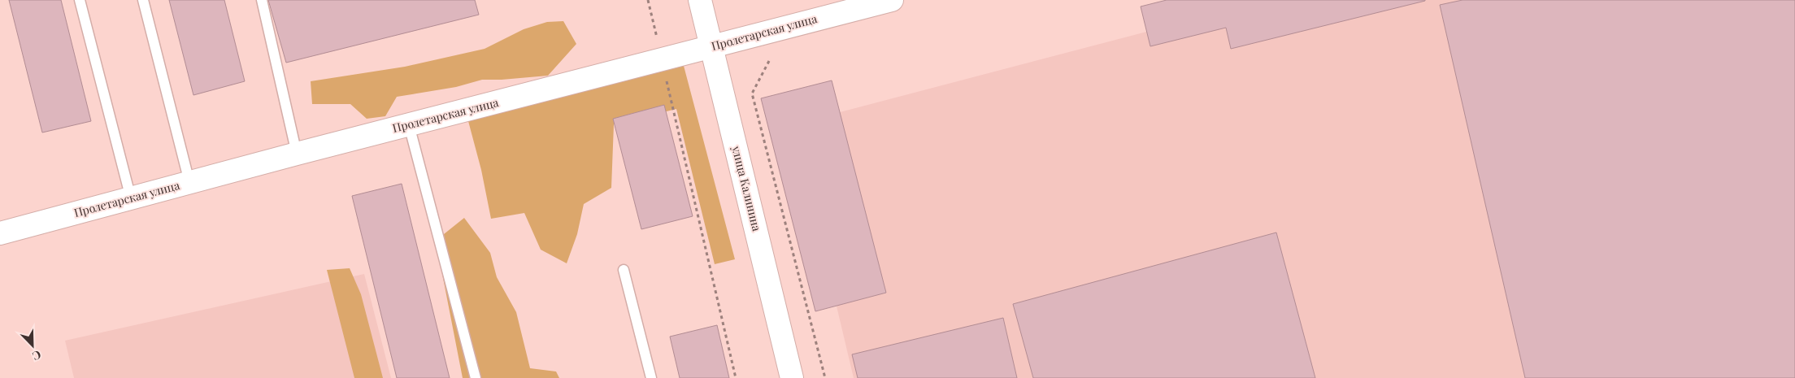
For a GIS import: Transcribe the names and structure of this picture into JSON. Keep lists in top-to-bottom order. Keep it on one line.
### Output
{"streets":{"street":["Пролетарская улица","улица Калинина"]},"crossings":[["Пролетарская улица","улица Калинина"]],"north":"bottom right"}
